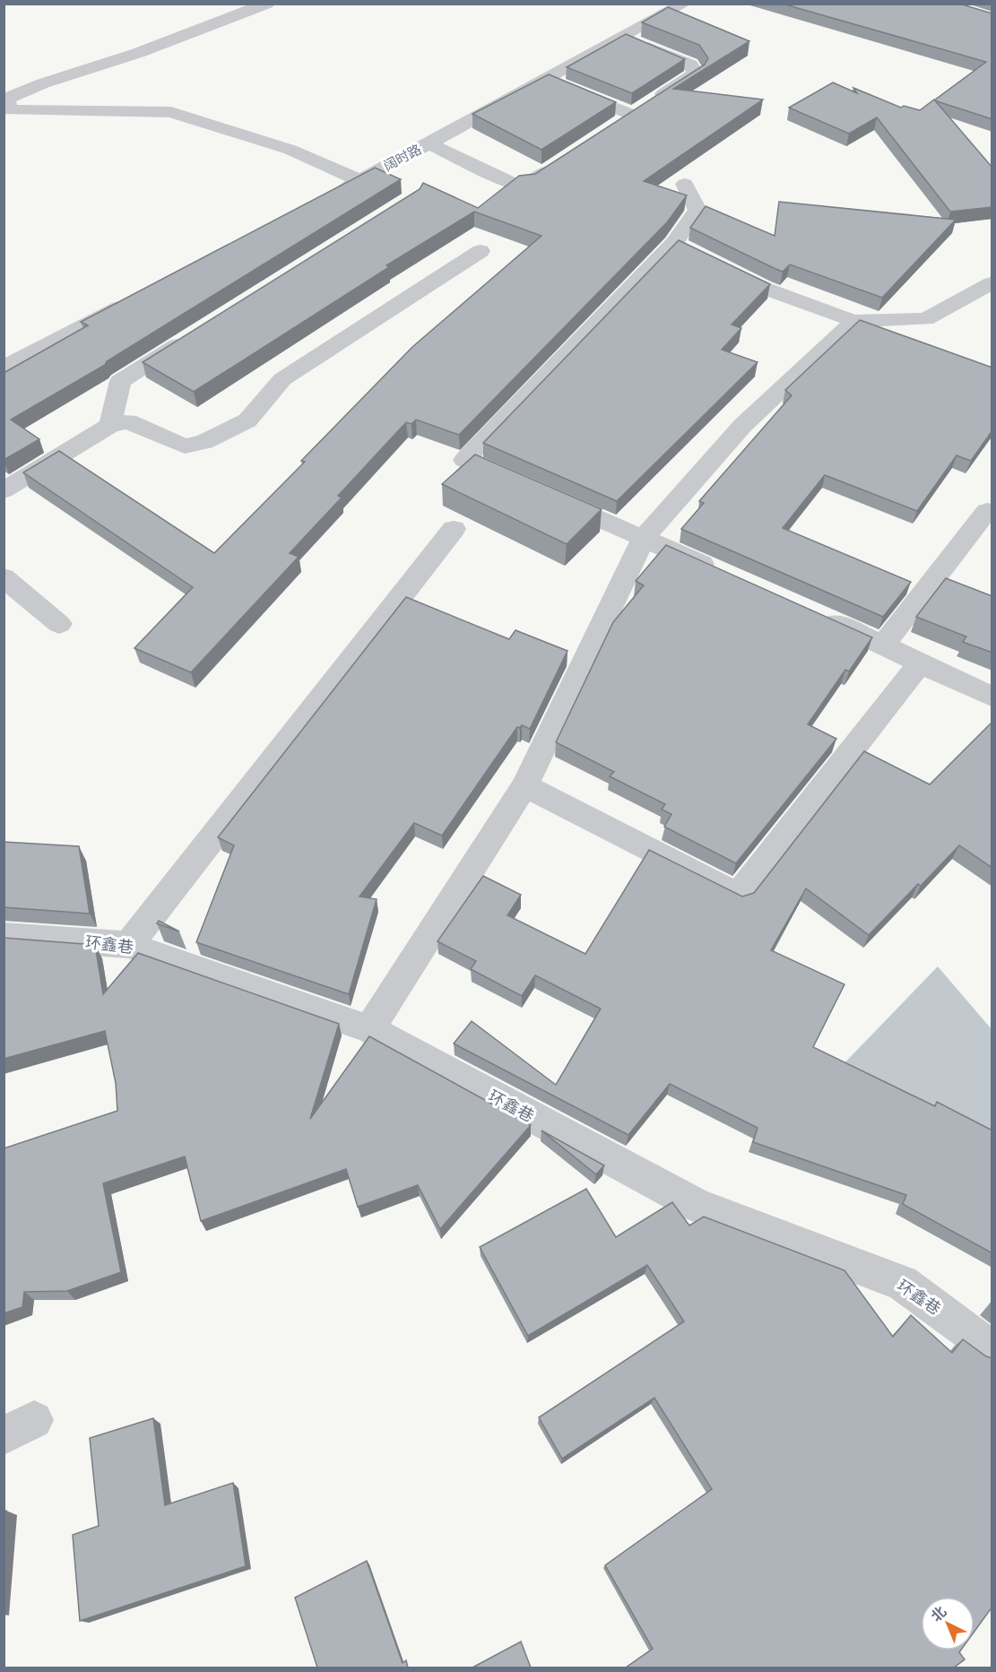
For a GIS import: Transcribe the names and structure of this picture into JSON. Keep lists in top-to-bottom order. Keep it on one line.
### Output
{"streets":{"street":["阔时路","环鑫巷"]},"north":"top left"}
